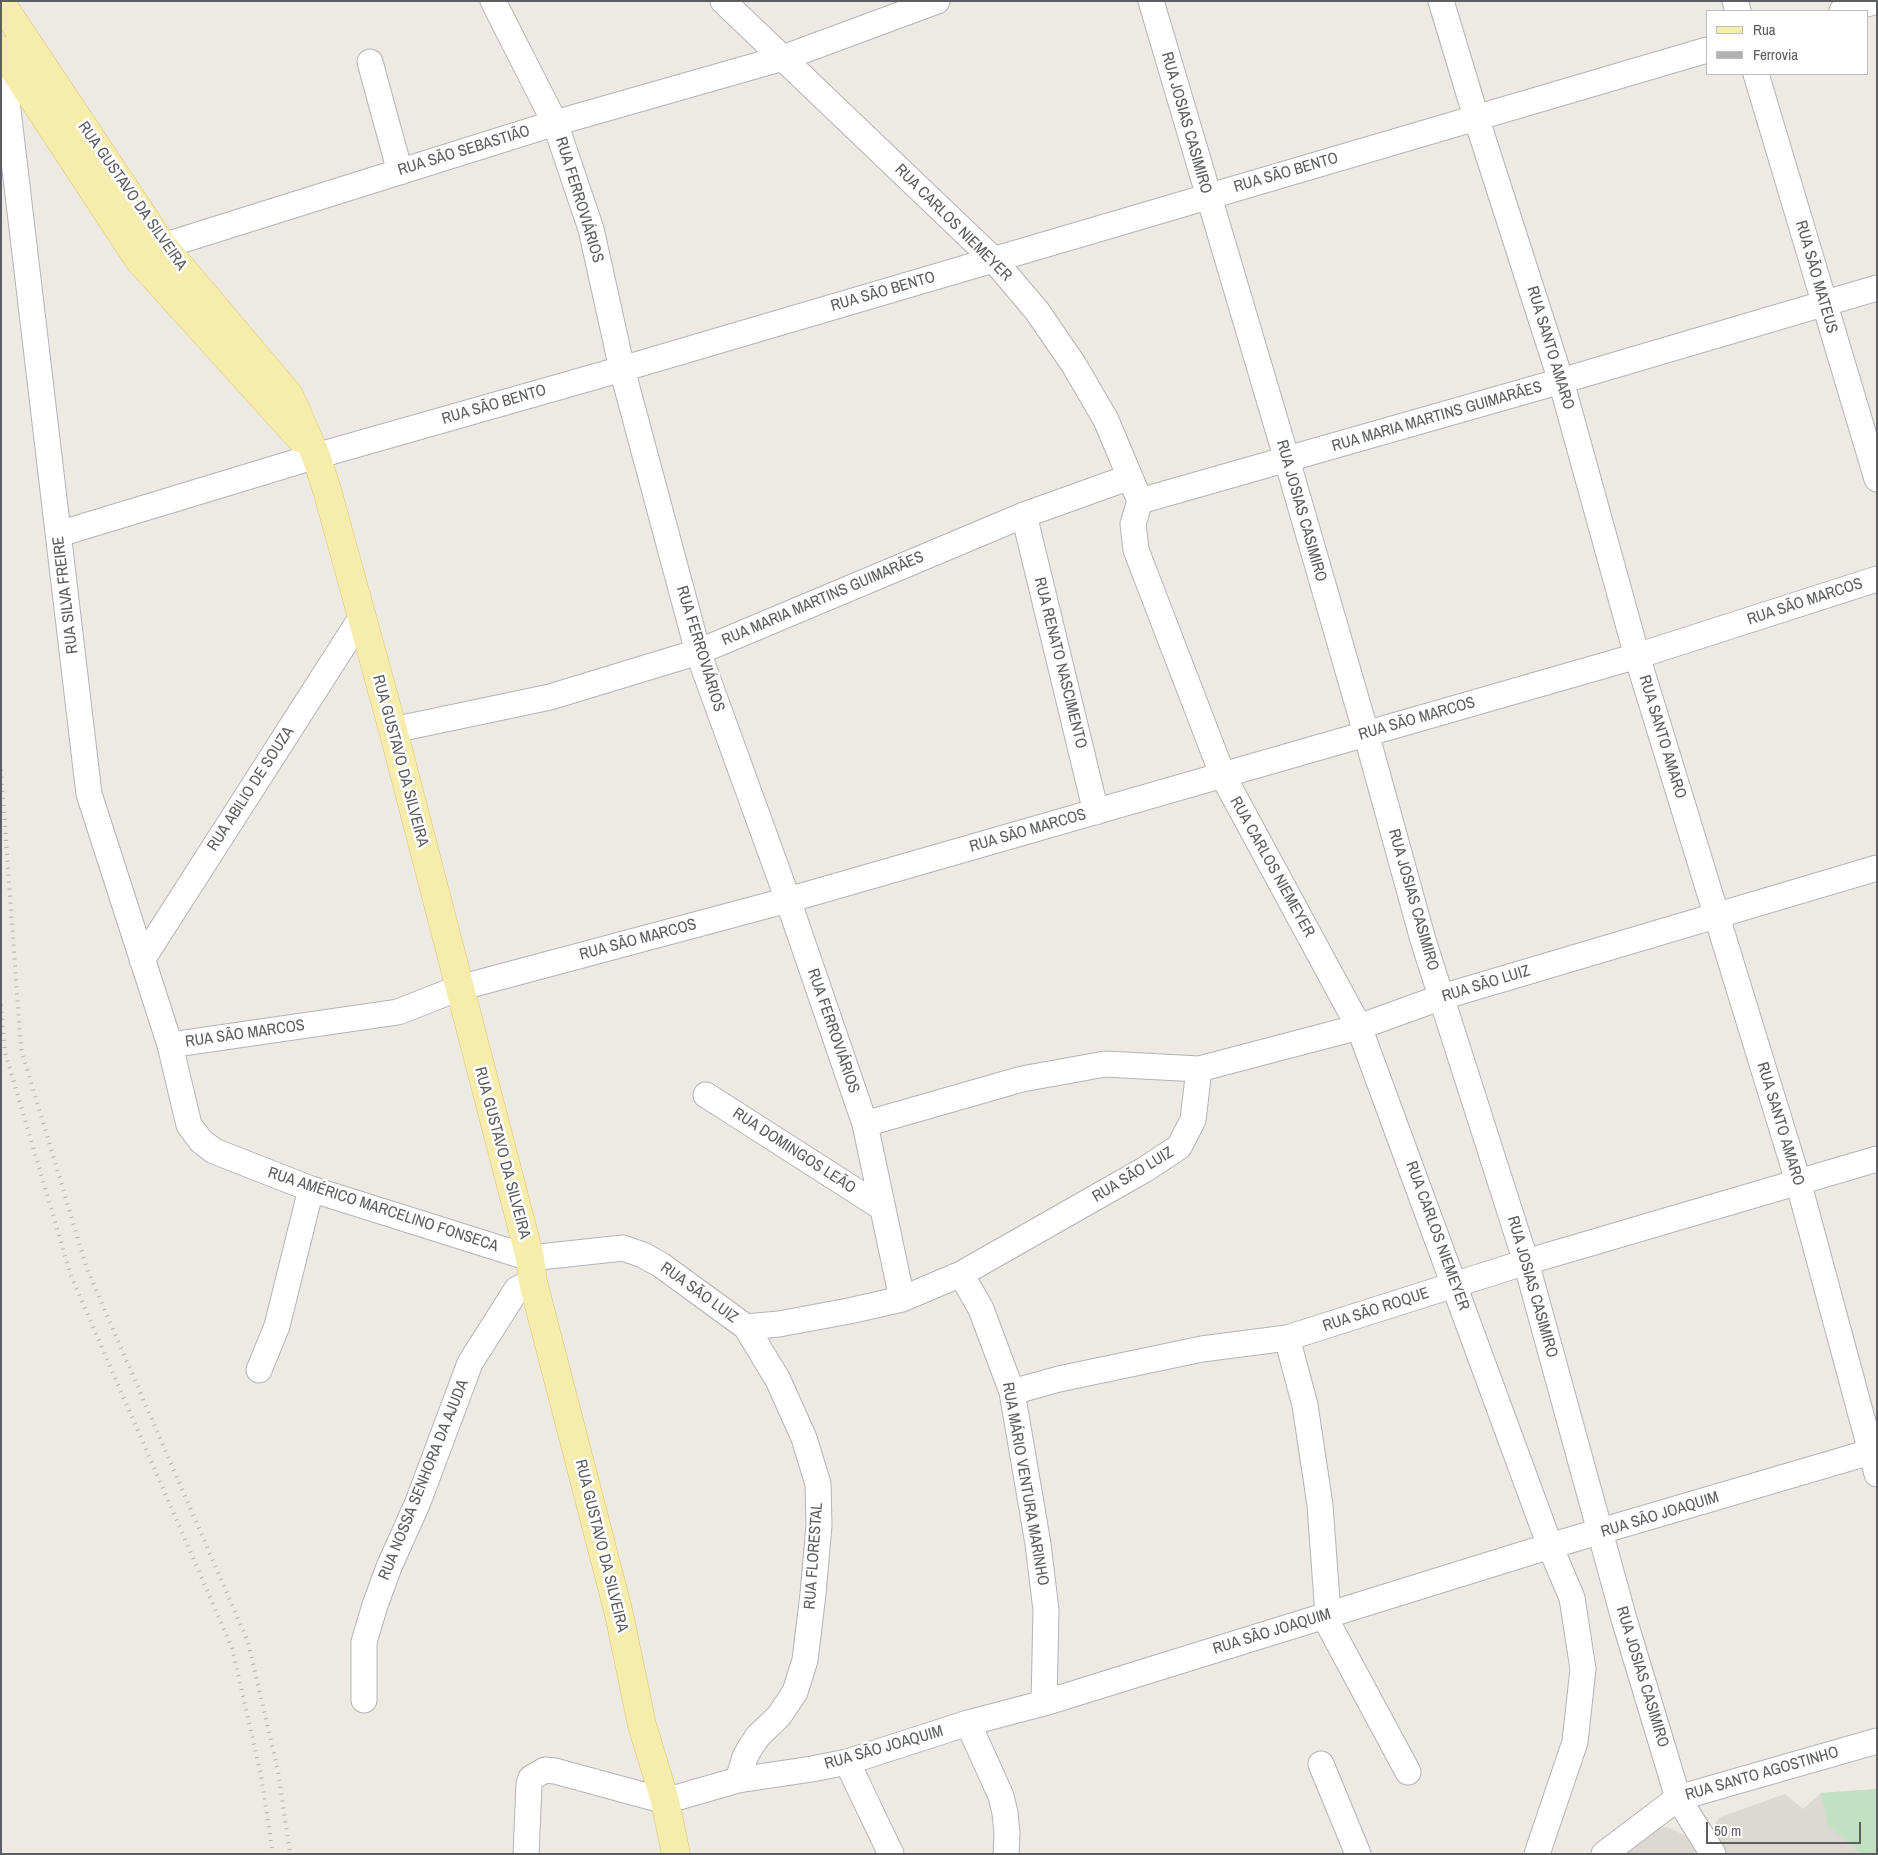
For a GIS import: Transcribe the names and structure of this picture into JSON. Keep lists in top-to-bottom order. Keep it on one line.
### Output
{"streets":{"main road":["RUA GUSTAVO DA SILVEIRA"],"street":["RUA JOSIAS CASIMIRO","RUA SÃO SEBASTIÃO","RUA SÃO BENTO","RUA FERROVIÁRIOS","RUA CARLOS NIEMEYER","RUA SÃO MATEUS","RUA SANTO AMARO","RUA MARIA MARTINS GUIMARÃES","RUA SILVA FREIRE","RUA SÃO MARCOS","RUA RENATO NASCIMENTO","RUA ABILIO DE SOUZA","RUA SÃO LUIZ","RUA DOMINGOS LEÃO","RUA AMÉRICO MARCELINO FONSECA","RUA SÃO ROQUE","RUA NOSSA SENHORA DA AJUDA","RUA MÁRIO VENTURA MARINHO","RUA SÃO JOAQUIM","RUA FLORESTAL","RUA SANTO AGOSTINHO"]},"crossings":[["RUA JOSIAS CASIMIRO","RUA SÃO BENTO"],["RUA JOSIAS CASIMIRO","RUA MARIA MARTINS GUIMARÃES"],["RUA JOSIAS CASIMIRO","RUA SÃO MARCOS"],["RUA JOSIAS CASIMIRO","RUA SÃO LUIZ"],["RUA JOSIAS CASIMIRO","RUA SÃO ROQUE"],["RUA JOSIAS CASIMIRO","RUA SÃO JOAQUIM"],["RUA JOSIAS CASIMIRO","RUA SANTO AGOSTINHO"],["RUA SÃO SEBASTIÃO","RUA GUSTAVO DA SILVEIRA"],["RUA SÃO SEBASTIÃO","RUA FERROVIÁRIOS"],["RUA SÃO SEBASTIÃO","RUA CARLOS NIEMEYER"],["RUA SÃO BENTO","RUA GUSTAVO DA SILVEIRA"],["RUA SÃO BENTO","RUA FERROVIÁRIOS"],["RUA SÃO BENTO","RUA CARLOS NIEMEYER"],["RUA SÃO BENTO","RUA SANTO AMARO"],["RUA SÃO BENTO","RUA SILVA FREIRE"],["RUA GUSTAVO DA SILVEIRA","RUA MARIA MARTINS GUIMARÃES"],["RUA GUSTAVO DA SILVEIRA","RUA SILVA FREIRE"],["RUA GUSTAVO DA SILVEIRA","RUA SÃO MARCOS"],["RUA GUSTAVO DA SILVEIRA","RUA ABILIO DE SOUZA"],["RUA GUSTAVO DA SILVEIRA","RUA SÃO LUIZ"],["RUA GUSTAVO DA SILVEIRA","RUA AMÉRICO MARCELINO FONSECA"],["RUA GUSTAVO DA SILVEIRA","RUA NOSSA SENHORA DA AJUDA"],["RUA GUSTAVO DA SILVEIRA","RUA SÃO JOAQUIM"],["RUA FERROVIÁRIOS","RUA MARIA MARTINS GUIMARÃES"],["RUA FERROVIÁRIOS","RUA SÃO MARCOS"],["RUA FERROVIÁRIOS","RUA SÃO LUIZ"],["RUA FERROVIÁRIOS","RUA DOMINGOS LEÃO"],["RUA CARLOS NIEMEYER","RUA MARIA MARTINS GUIMARÃES"],["RUA CARLOS NIEMEYER","RUA SÃO MARCOS"],["RUA CARLOS NIEMEYER","RUA SÃO LUIZ"],["RUA CARLOS NIEMEYER","RUA SÃO ROQUE"],["RUA CARLOS NIEMEYER","RUA SÃO JOAQUIM"],["RUA SÃO MATEUS","RUA MARIA MARTINS GUIMARÃES"],["RUA SANTO AMARO","RUA MARIA MARTINS GUIMARÃES"],["RUA SANTO AMARO","RUA SÃO MARCOS"],["RUA SANTO AMARO","RUA SÃO LUIZ"],["RUA SANTO AMARO","RUA SÃO ROQUE"],["RUA SANTO AMARO","RUA SÃO JOAQUIM"],["RUA MARIA MARTINS GUIMARÃES","RUA RENATO NASCIMENTO"],["RUA SILVA FREIRE","RUA SÃO MARCOS"],["RUA SILVA FREIRE","RUA ABILIO DE SOUZA"],["RUA SILVA FREIRE","RUA AMÉRICO MARCELINO FONSECA"],["RUA SÃO MARCOS","RUA RENATO NASCIMENTO"],["RUA SÃO LUIZ","RUA AMÉRICO MARCELINO FONSECA"],["RUA SÃO LUIZ","RUA NOSSA SENHORA DA AJUDA"],["RUA SÃO LUIZ","RUA MÁRIO VENTURA MARINHO"],["RUA SÃO LUIZ","RUA FLORESTAL"],["RUA AMÉRICO MARCELINO FONSECA","RUA NOSSA SENHORA DA AJUDA"],["RUA SÃO ROQUE","RUA MÁRIO VENTURA MARINHO"],["RUA MÁRIO VENTURA MARINHO","RUA SÃO JOAQUIM"],["RUA SÃO JOAQUIM","RUA FLORESTAL"]],"legend":["Rua","Ferrovia"],"scale_bar":"50 m"}
